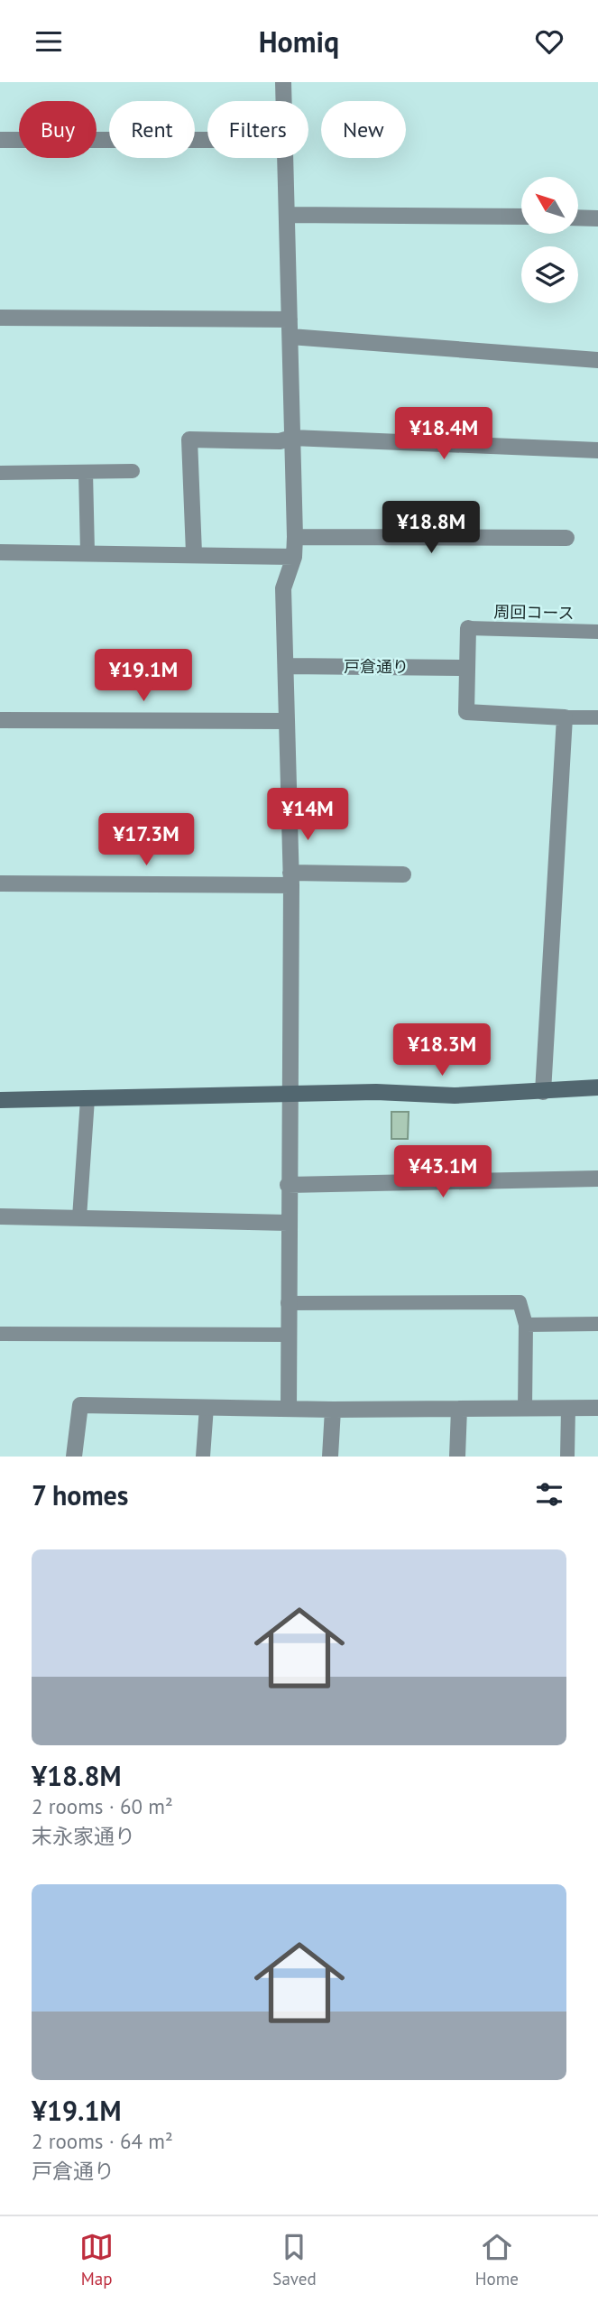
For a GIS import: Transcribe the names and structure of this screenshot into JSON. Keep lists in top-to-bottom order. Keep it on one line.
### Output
{"streets":{"street":["戸倉通り"],"lane":["周回コース"]},"north":"top left","page":{"header":"Homiq","chip":["Buy","Rent","Filters","New"],"price":["¥18.4M","¥18.8M","¥19.1M","¥14M","¥17.3M","¥18.3M","¥43.1M"],"heading":"7 homes","list":[{"name":"¥18.8M","note":"2 rooms · 60 m² · 末永家通り"},{"name":"¥19.1M","note":"2 rooms · 64 m² · 戸倉通り"}],"tabs":["Map","Saved","Home"]}}
